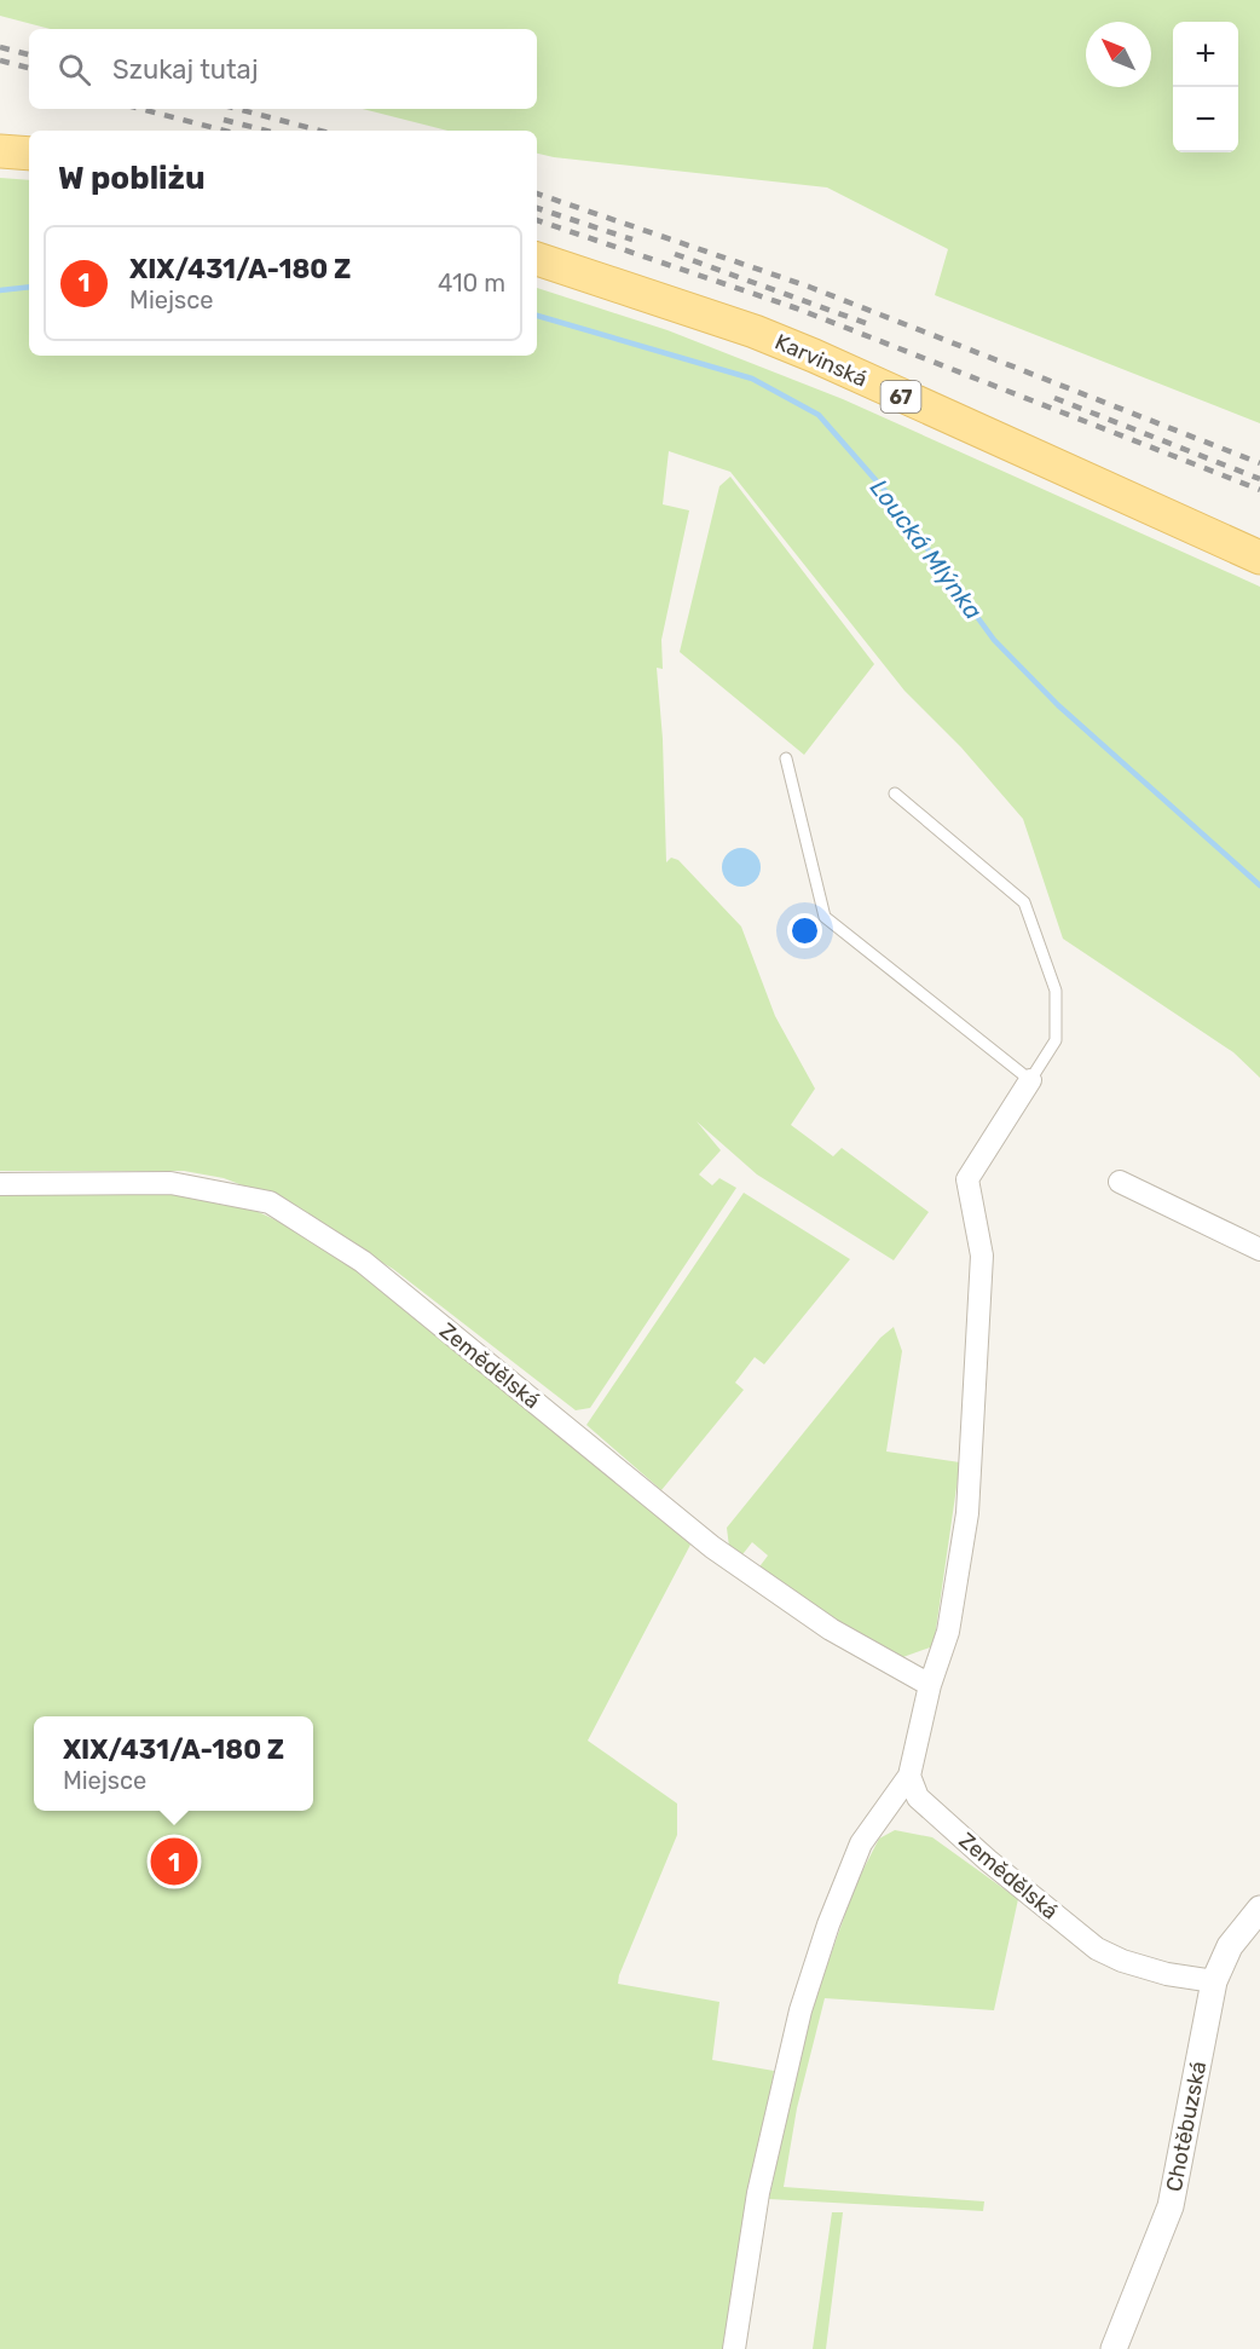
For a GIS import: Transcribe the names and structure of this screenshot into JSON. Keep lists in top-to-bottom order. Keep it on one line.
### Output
{"streets":{"main road":["Karvinská","67"],"street":["Zemědělská","Chotěbuzská"]},"crossings":[["Zemědělská","Chotěbuzská"]],"water":["Loucká Mlýnka"],"north":"top left","page":{"map_buttons":["+","−"],"search":"Szukaj tutaj","heading":"W pobliżu","list":[{"mark":"1","name":"XIX/431/A-180 Z","note":"Miejsce","value":"410 m"}],"popup":["XIX/431/A-180 Z","Miejsce"],"pins":"1"}}
